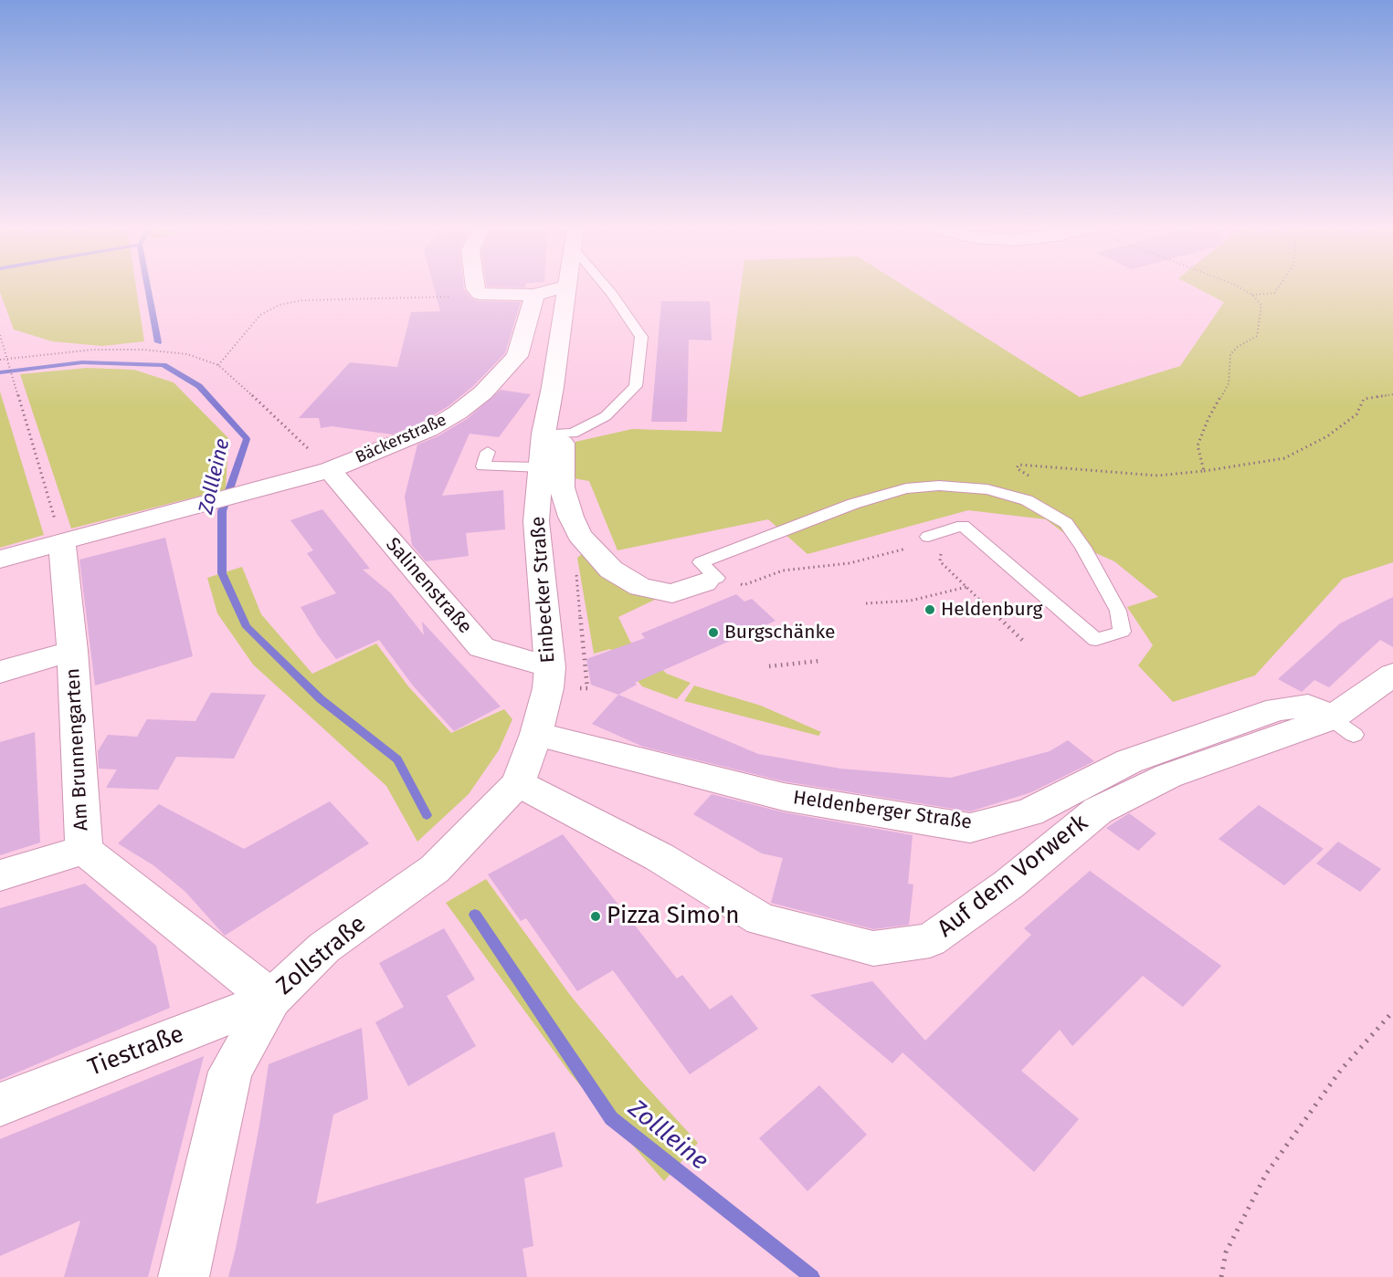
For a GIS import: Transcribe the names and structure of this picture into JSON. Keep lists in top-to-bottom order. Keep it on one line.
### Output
{"streets":{"street":["Bäckerstraße","Salinenstraße","Einbecker Straße","Am Brunnengarten","Heldenberger Straße","Auf dem Vorwerk","Zollstraße","Tiestraße"]},"crossings":[["Bäckerstraße","Salinenstraße"],["Bäckerstraße","Am Brunnengarten"],["Salinenstraße","Einbecker Straße"],["Einbecker Straße","Heldenberger Straße"],["Einbecker Straße","Auf dem Vorwerk"],["Einbecker Straße","Zollstraße"],["Am Brunnengarten","Zollstraße"],["Am Brunnengarten","Tiestraße"],["Heldenberger Straße","Auf dem Vorwerk"],["Auf dem Vorwerk","Zollstraße"],["Zollstraße","Tiestraße"]],"water":["Zollleine"],"places":["Heldenburg","Burgschänke","Pizza Simo'n"]}
